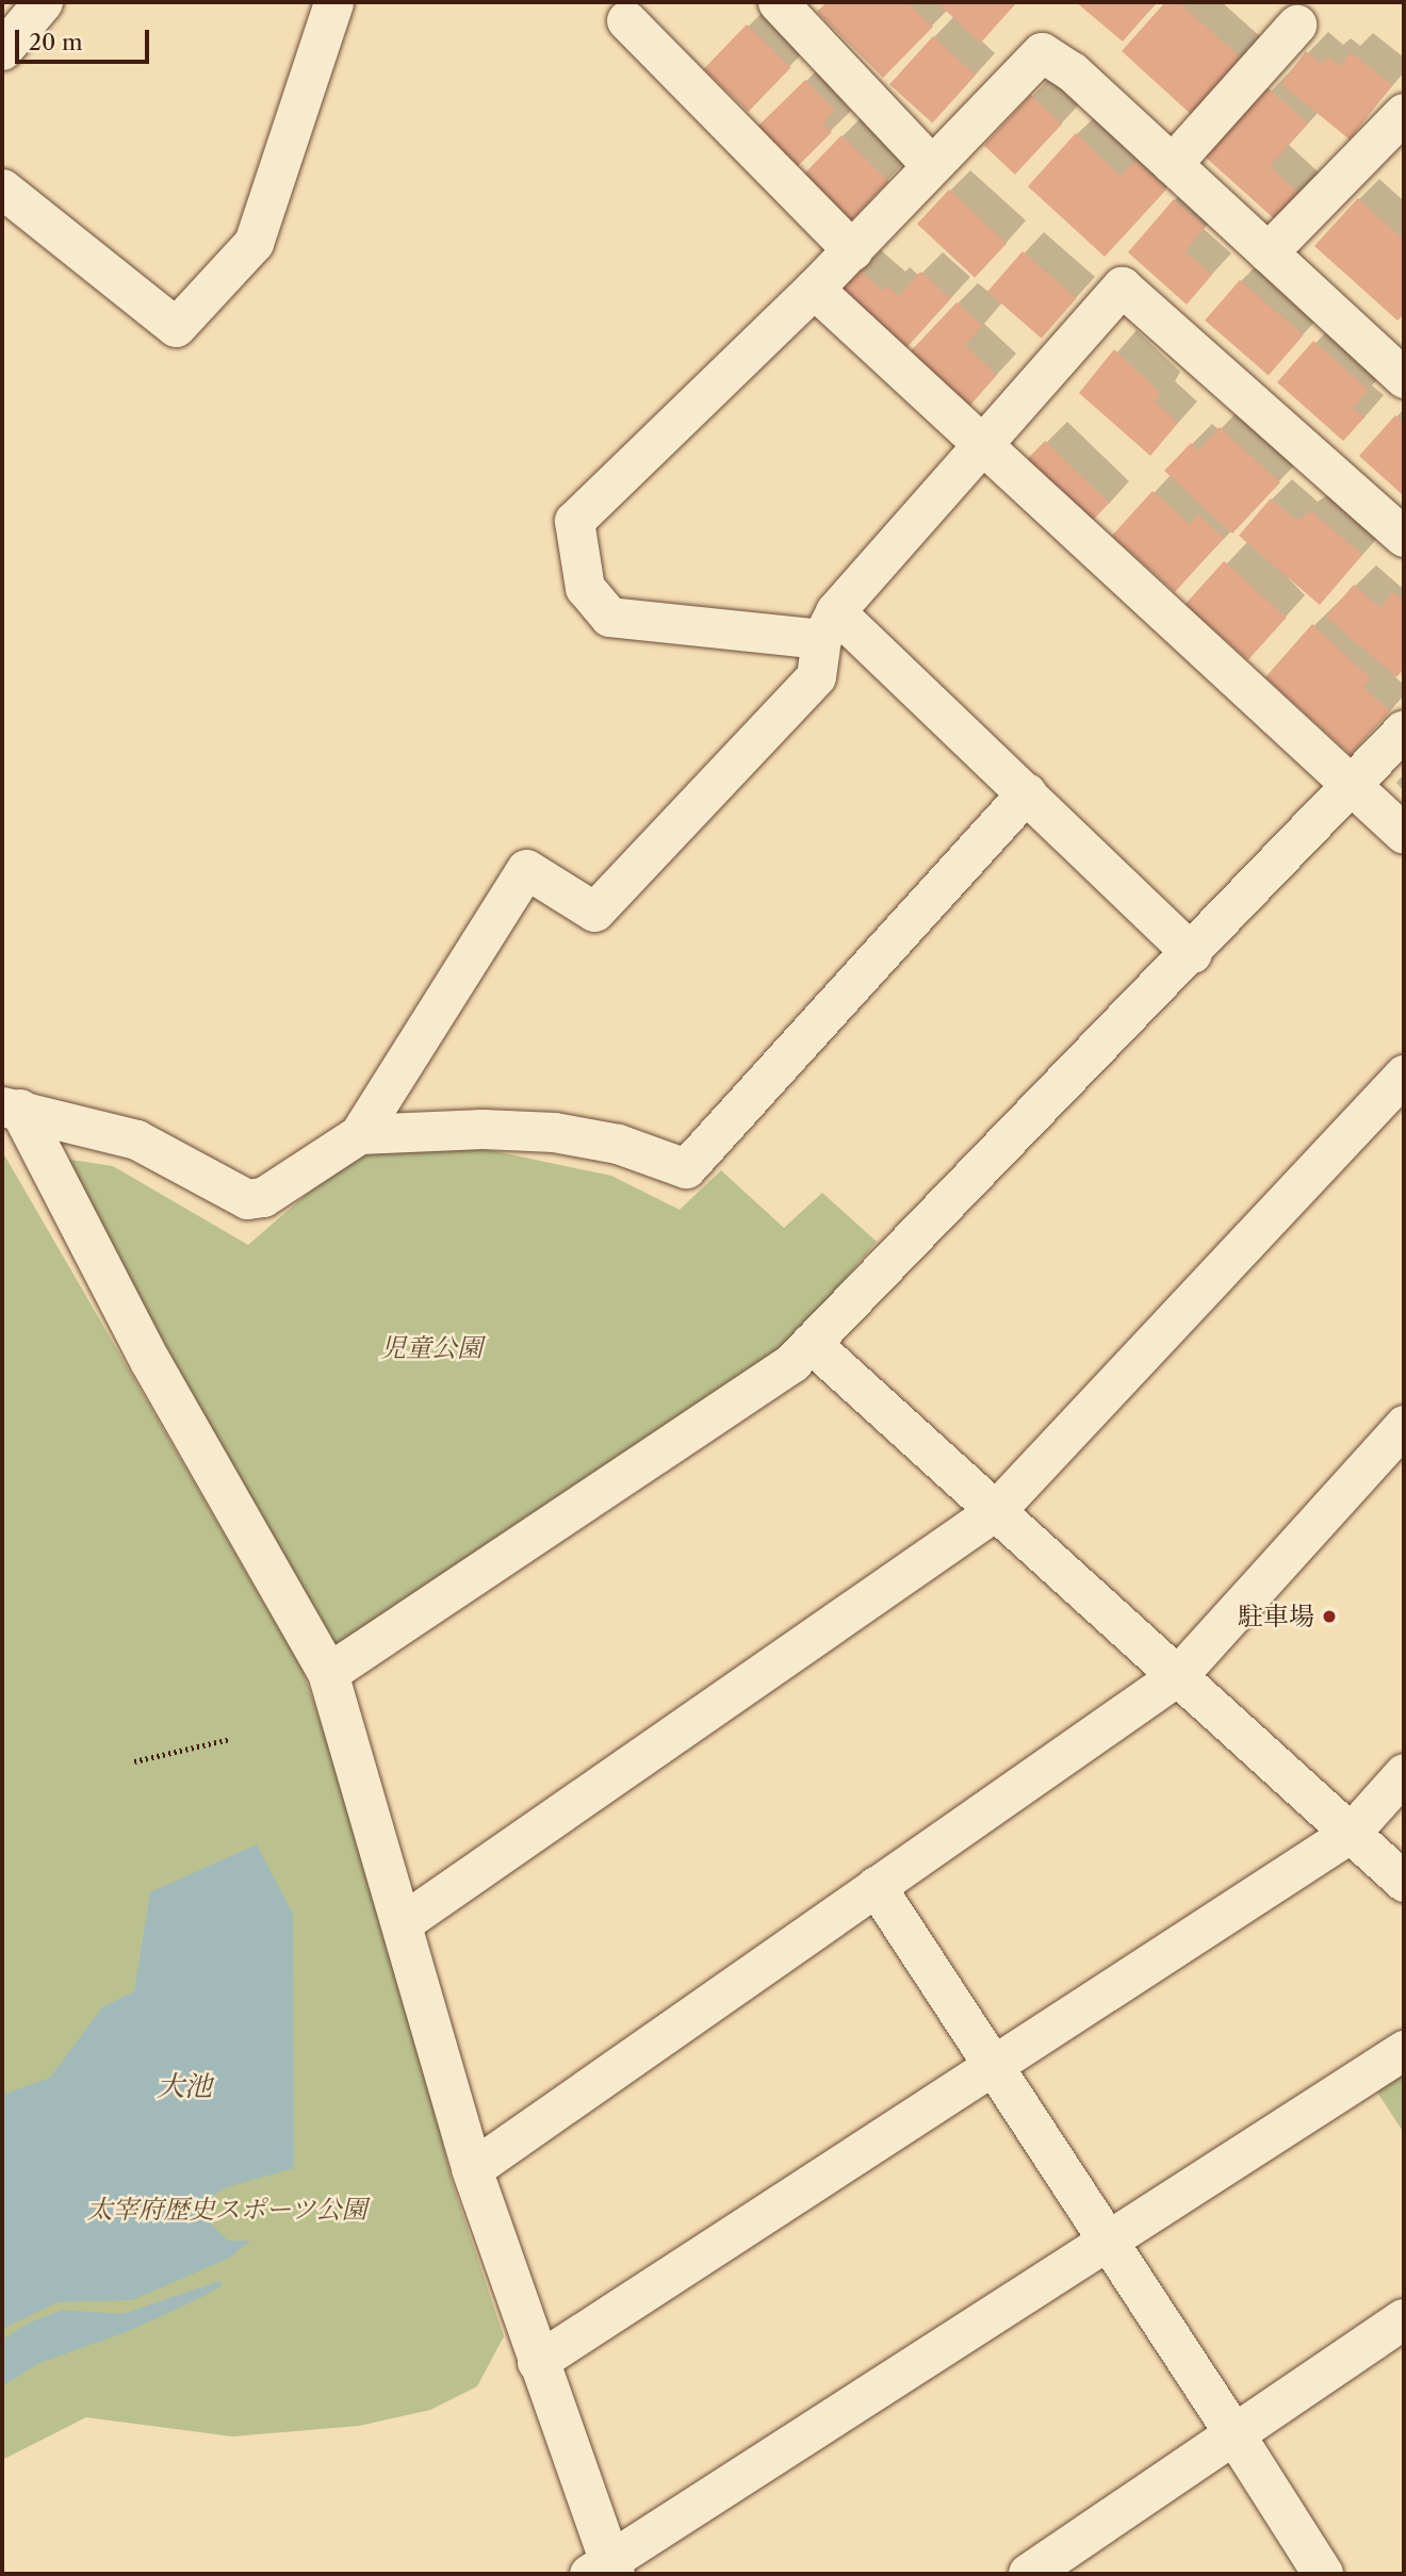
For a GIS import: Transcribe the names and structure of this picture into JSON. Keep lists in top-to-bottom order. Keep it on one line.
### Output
{"water":["大池"],"parks":["児童公園","太宰府歴史スポーツ公園"],"places":["駐車場"],"scale_bar":"20 m"}
